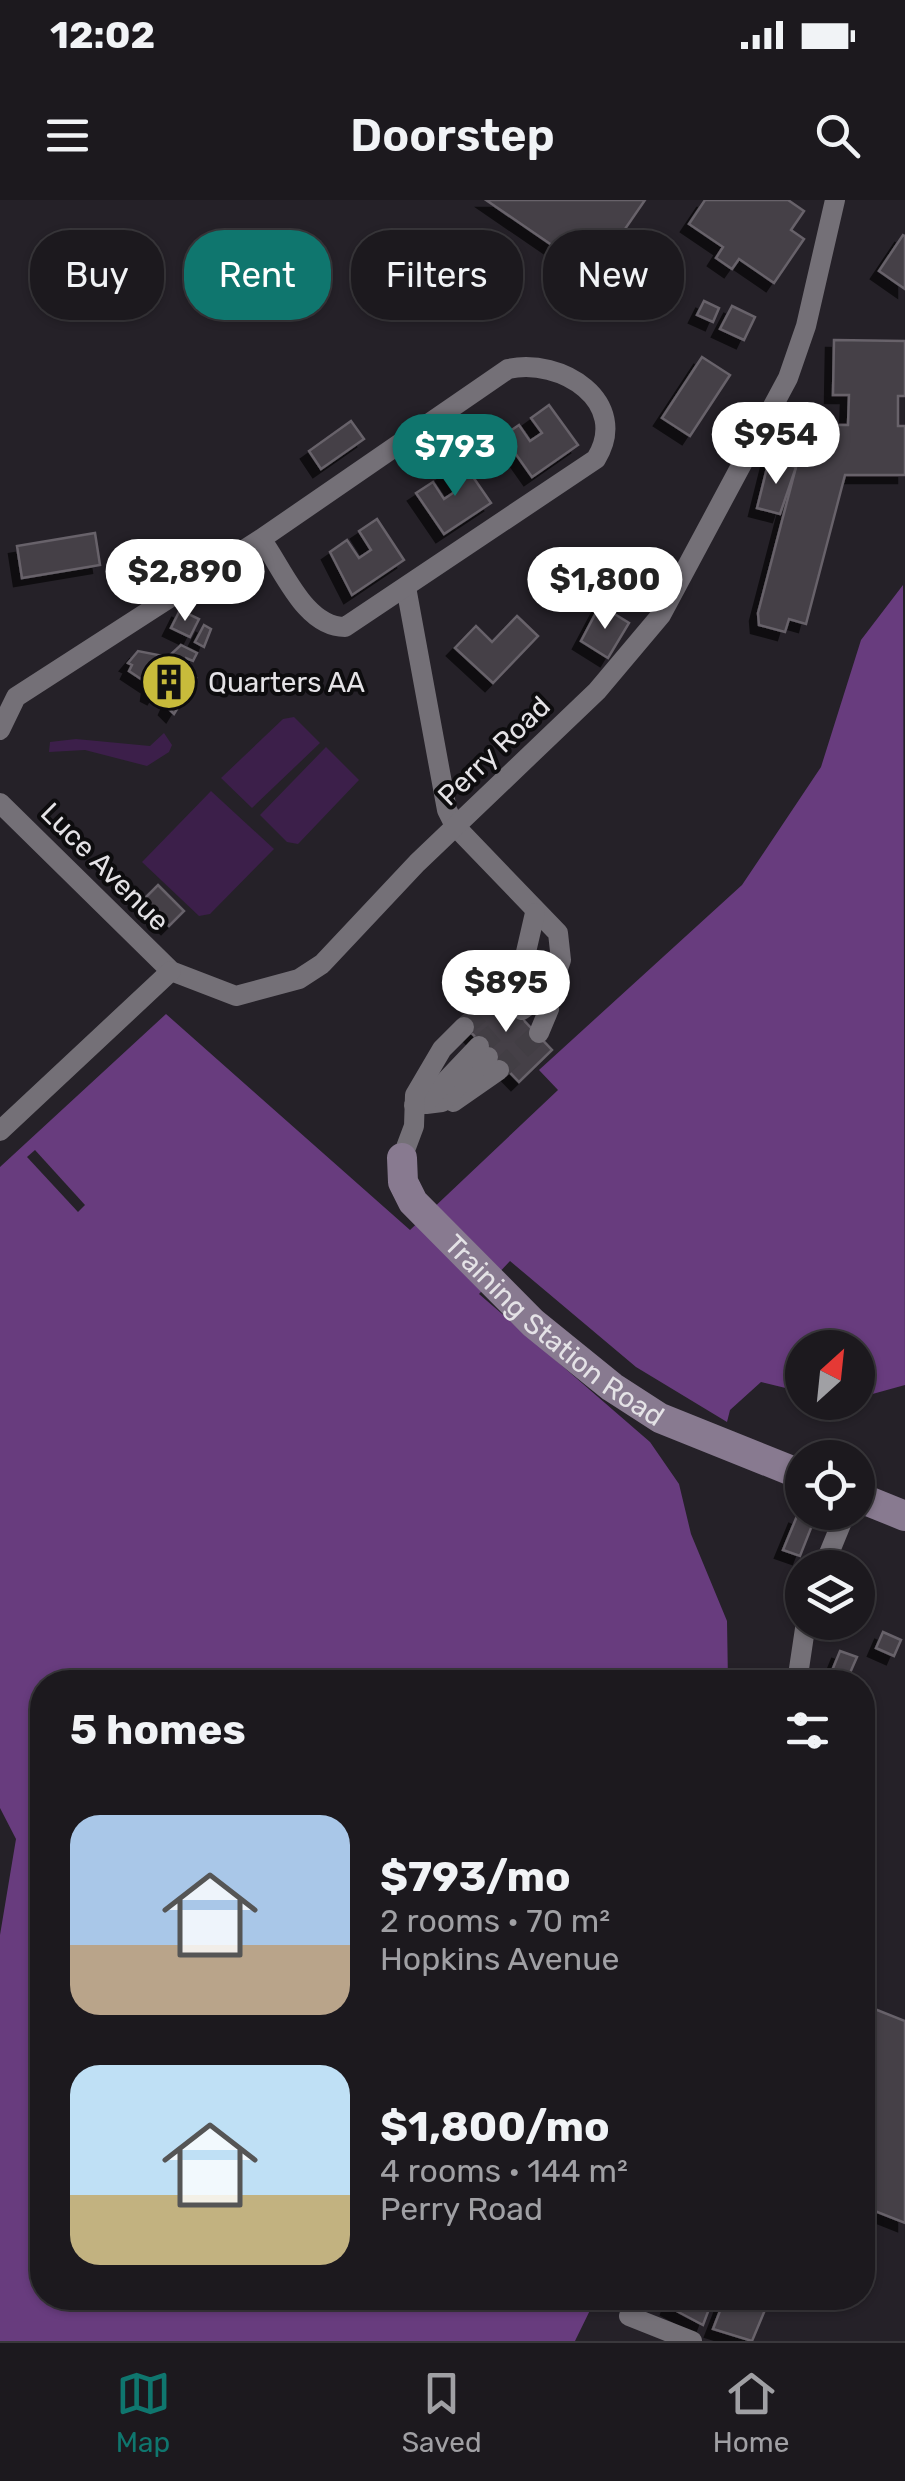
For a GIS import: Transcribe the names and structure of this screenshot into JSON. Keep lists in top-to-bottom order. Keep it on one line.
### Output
{"streets":{"street":["Perry Road","Luce Avenue","Training Station Road"]},"crossings":[["Perry Road","Luce Avenue"]],"places":{"building":["Quarters AA"]},"north":"top right","page":{"status":"12:02","header":"Doorstep","chip":["Buy","Rent","Filters","New"],"price":["$954","$793","$2,890","$1,800","$895"],"heading":"5 homes","list":[{"name":"$793/mo","note":"2 rooms · 70 m² · Hopkins Avenue"},{"name":"$1,800/mo","note":"4 rooms · 144 m² · Perry Road"}],"tabs":["Map","Saved","Home"]}}
